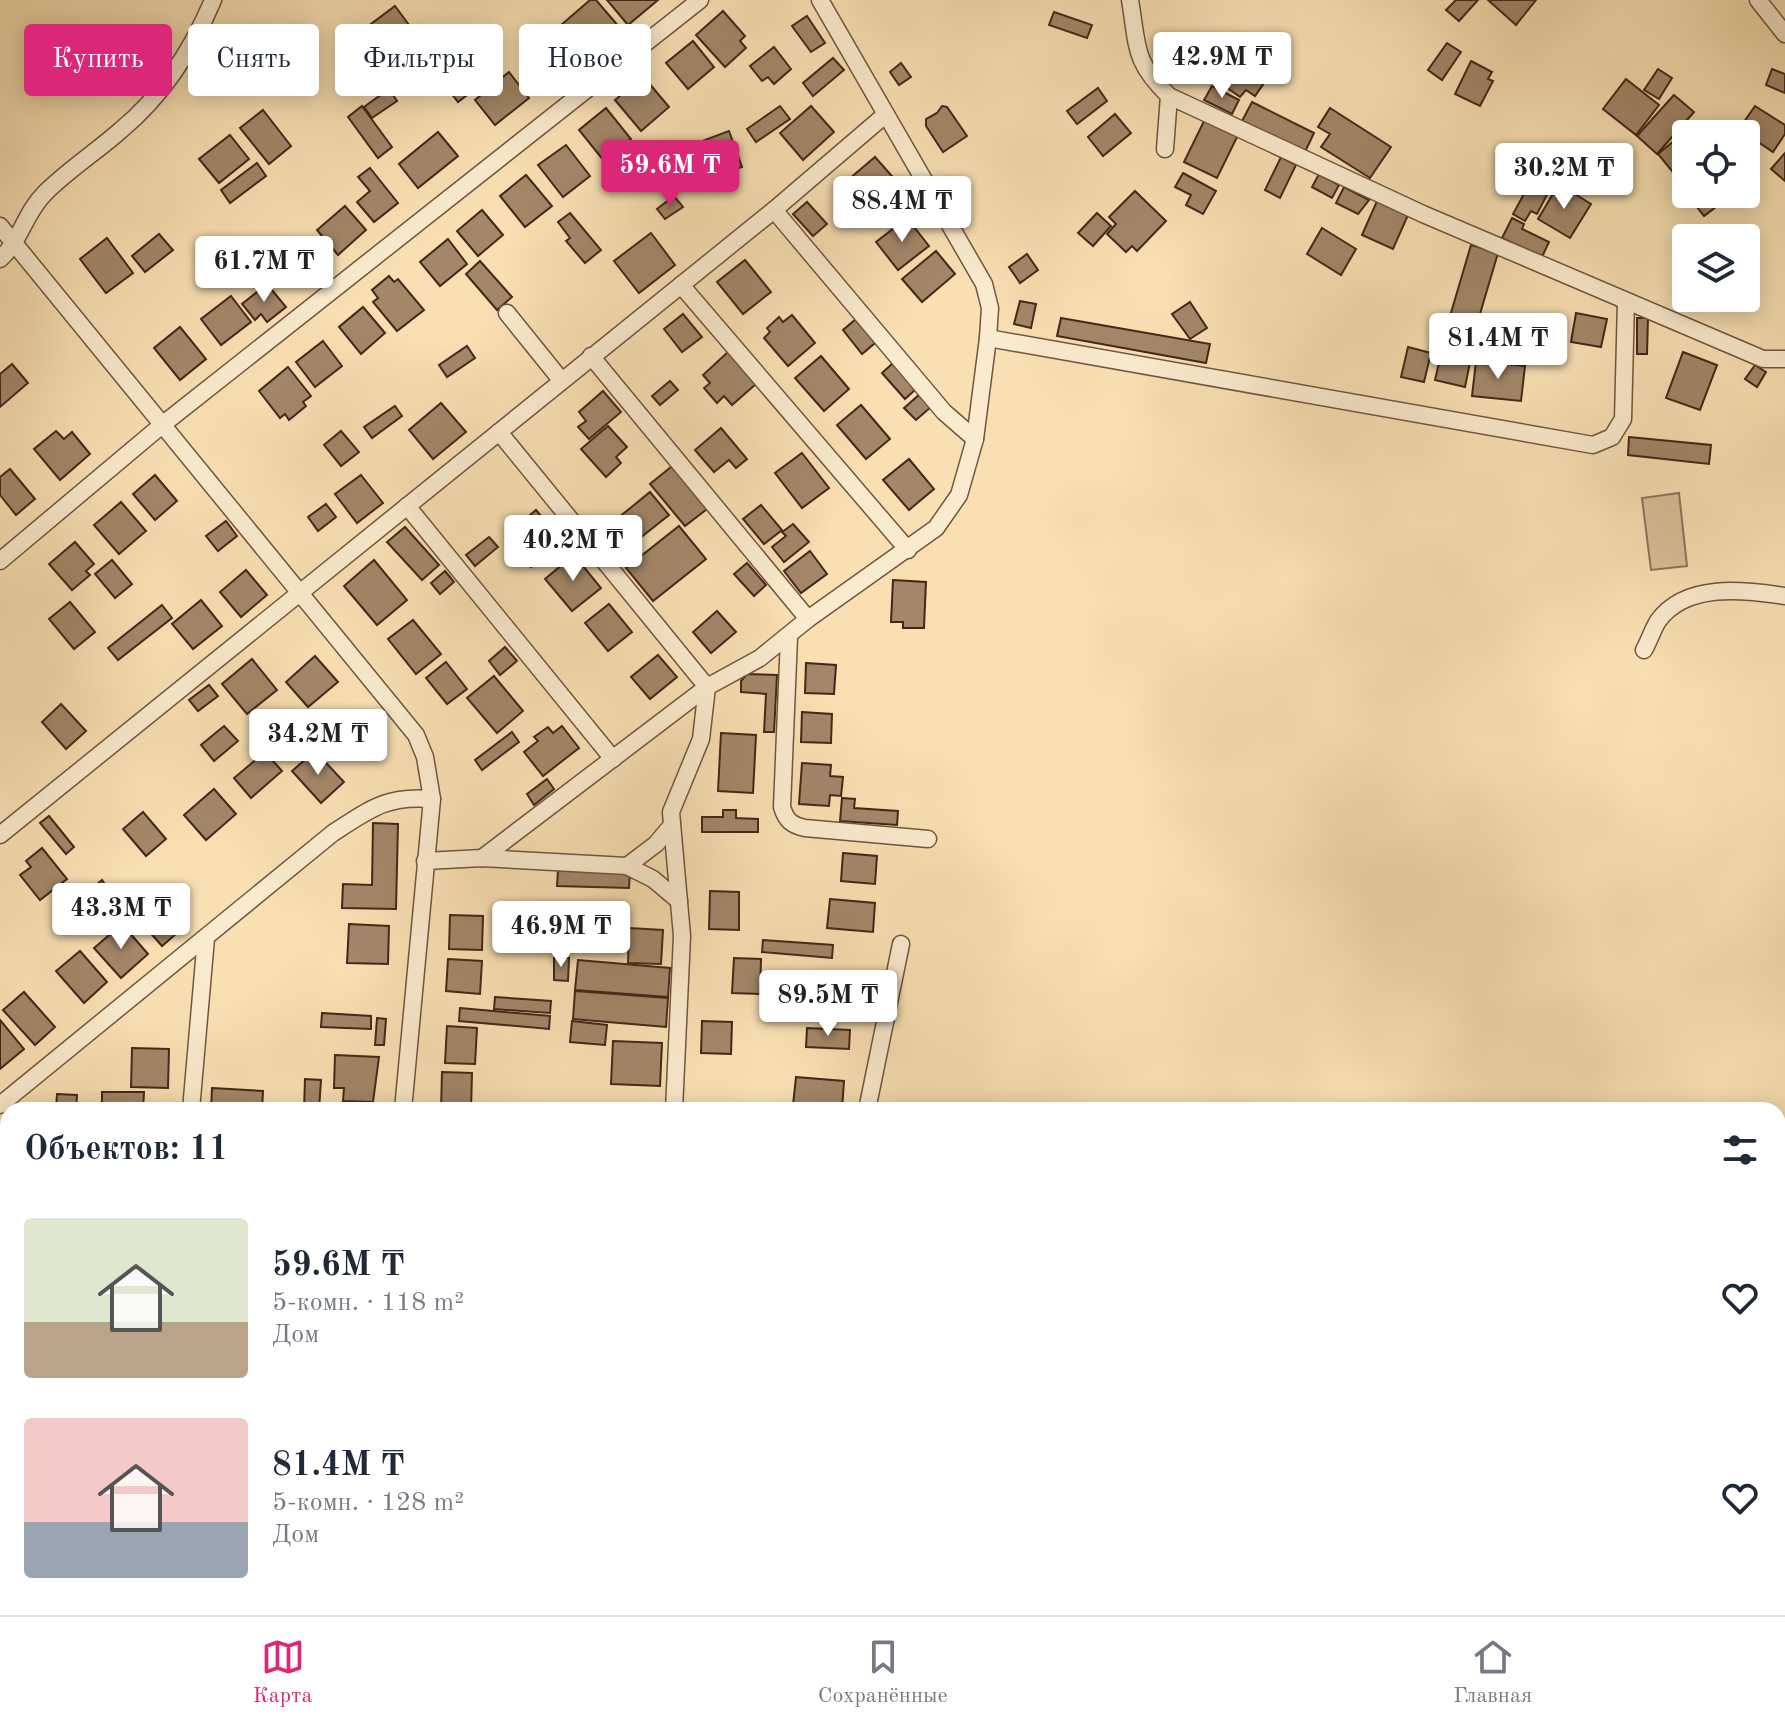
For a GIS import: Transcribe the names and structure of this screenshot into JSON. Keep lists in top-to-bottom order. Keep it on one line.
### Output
{"page":{"chip":["Купить","Снять","Фильтры","Новое"],"price":["42.9M ₸","59.6M ₸","30.2M ₸","88.4M ₸","61.7M ₸","81.4M ₸","40.2M ₸","34.2M ₸","43.3M ₸","46.9M ₸","89.5M ₸"],"heading":"Объектов: 11","list":[{"name":"59.6M ₸","note":"5-комн. · 118 m² · Дом"},{"name":"81.4M ₸","note":"5-комн. · 128 m² · Дом"}],"tabs":["Карта","Сохранённые","Главная"]}}
